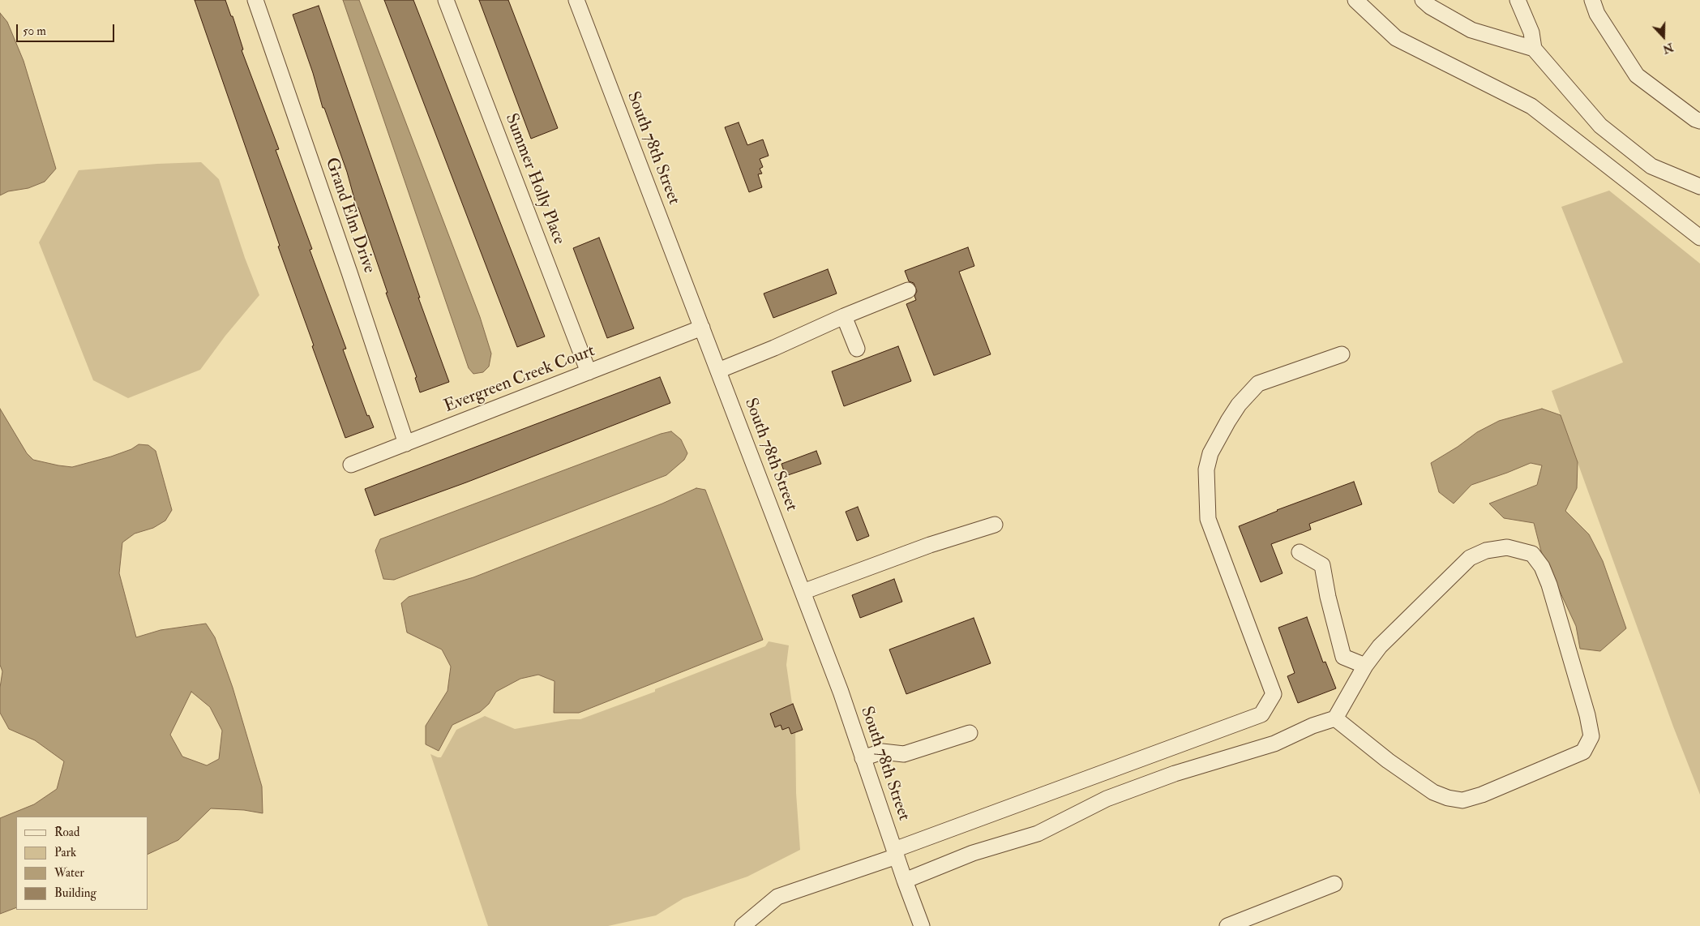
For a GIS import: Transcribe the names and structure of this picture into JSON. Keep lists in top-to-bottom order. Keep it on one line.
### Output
{"streets":{"street":["South 78th Street","Summer Holly Place","Grand Elm Drive","Evergreen Creek Court"]},"crossings":[["South 78th Street","Evergreen Creek Court"],["Summer Holly Place","Evergreen Creek Court"],["Grand Elm Drive","Evergreen Creek Court"]],"legend":["Road","Park","Water","Building"],"scale_bar":"50 m","north":"bottom"}
